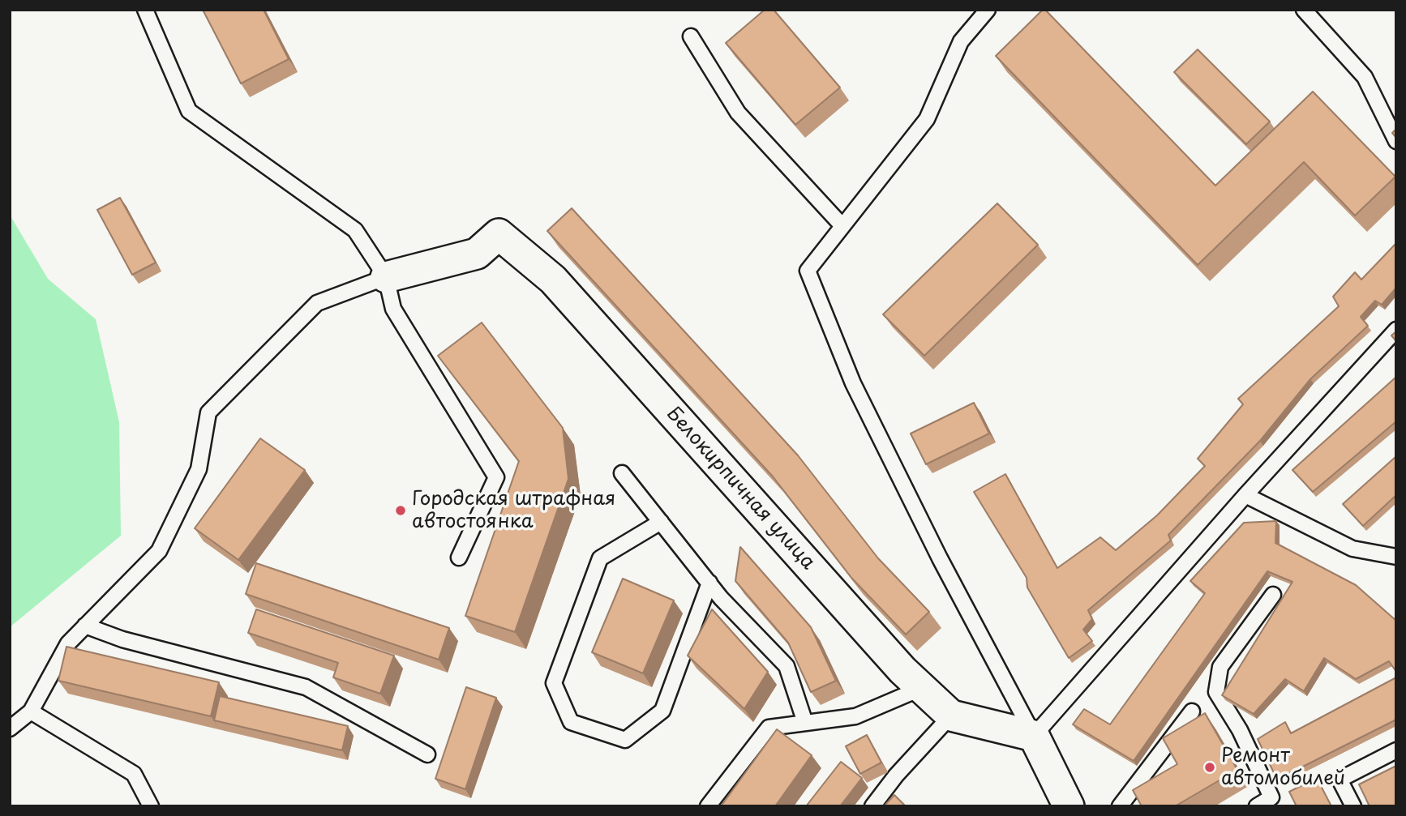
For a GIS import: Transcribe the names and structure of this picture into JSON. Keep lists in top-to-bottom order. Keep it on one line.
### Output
{"streets":{"street":["Белокирпичная улица"]},"places":["Городская штрафная автостоянка","Ремонт автомобилей"]}
